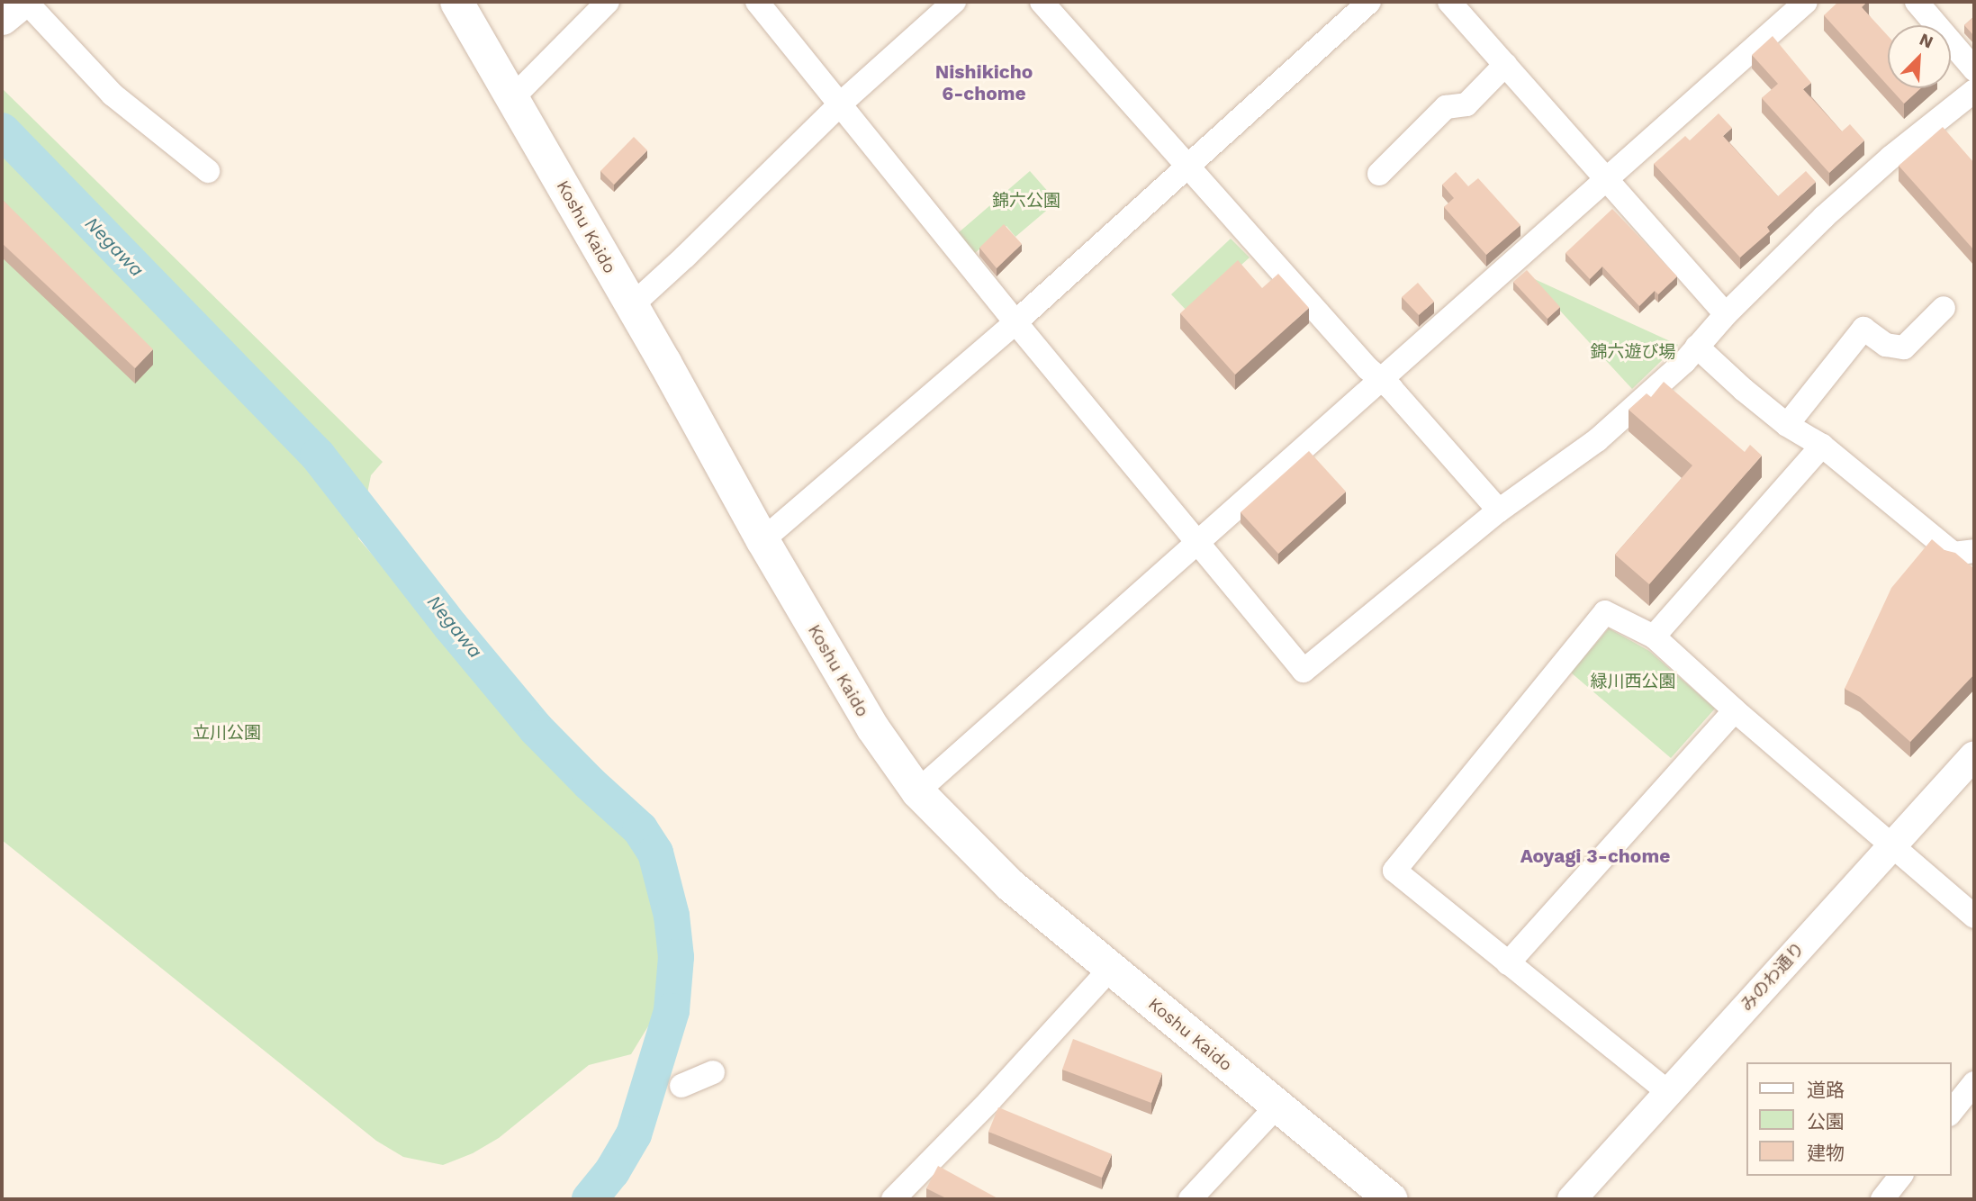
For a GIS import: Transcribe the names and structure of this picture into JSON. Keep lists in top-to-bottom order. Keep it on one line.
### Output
{"streets":{"main road":["Koshu Kaido"],"street":["みのわ通り"]},"districts":["Nishikicho 6-chome","Aoyagi 3-chome"],"water":["Negawa"],"parks":["錦六公園","錦六遊び場","緑川西公園","立川公園"],"legend":["道路","公園","建物"],"north":"top right"}
